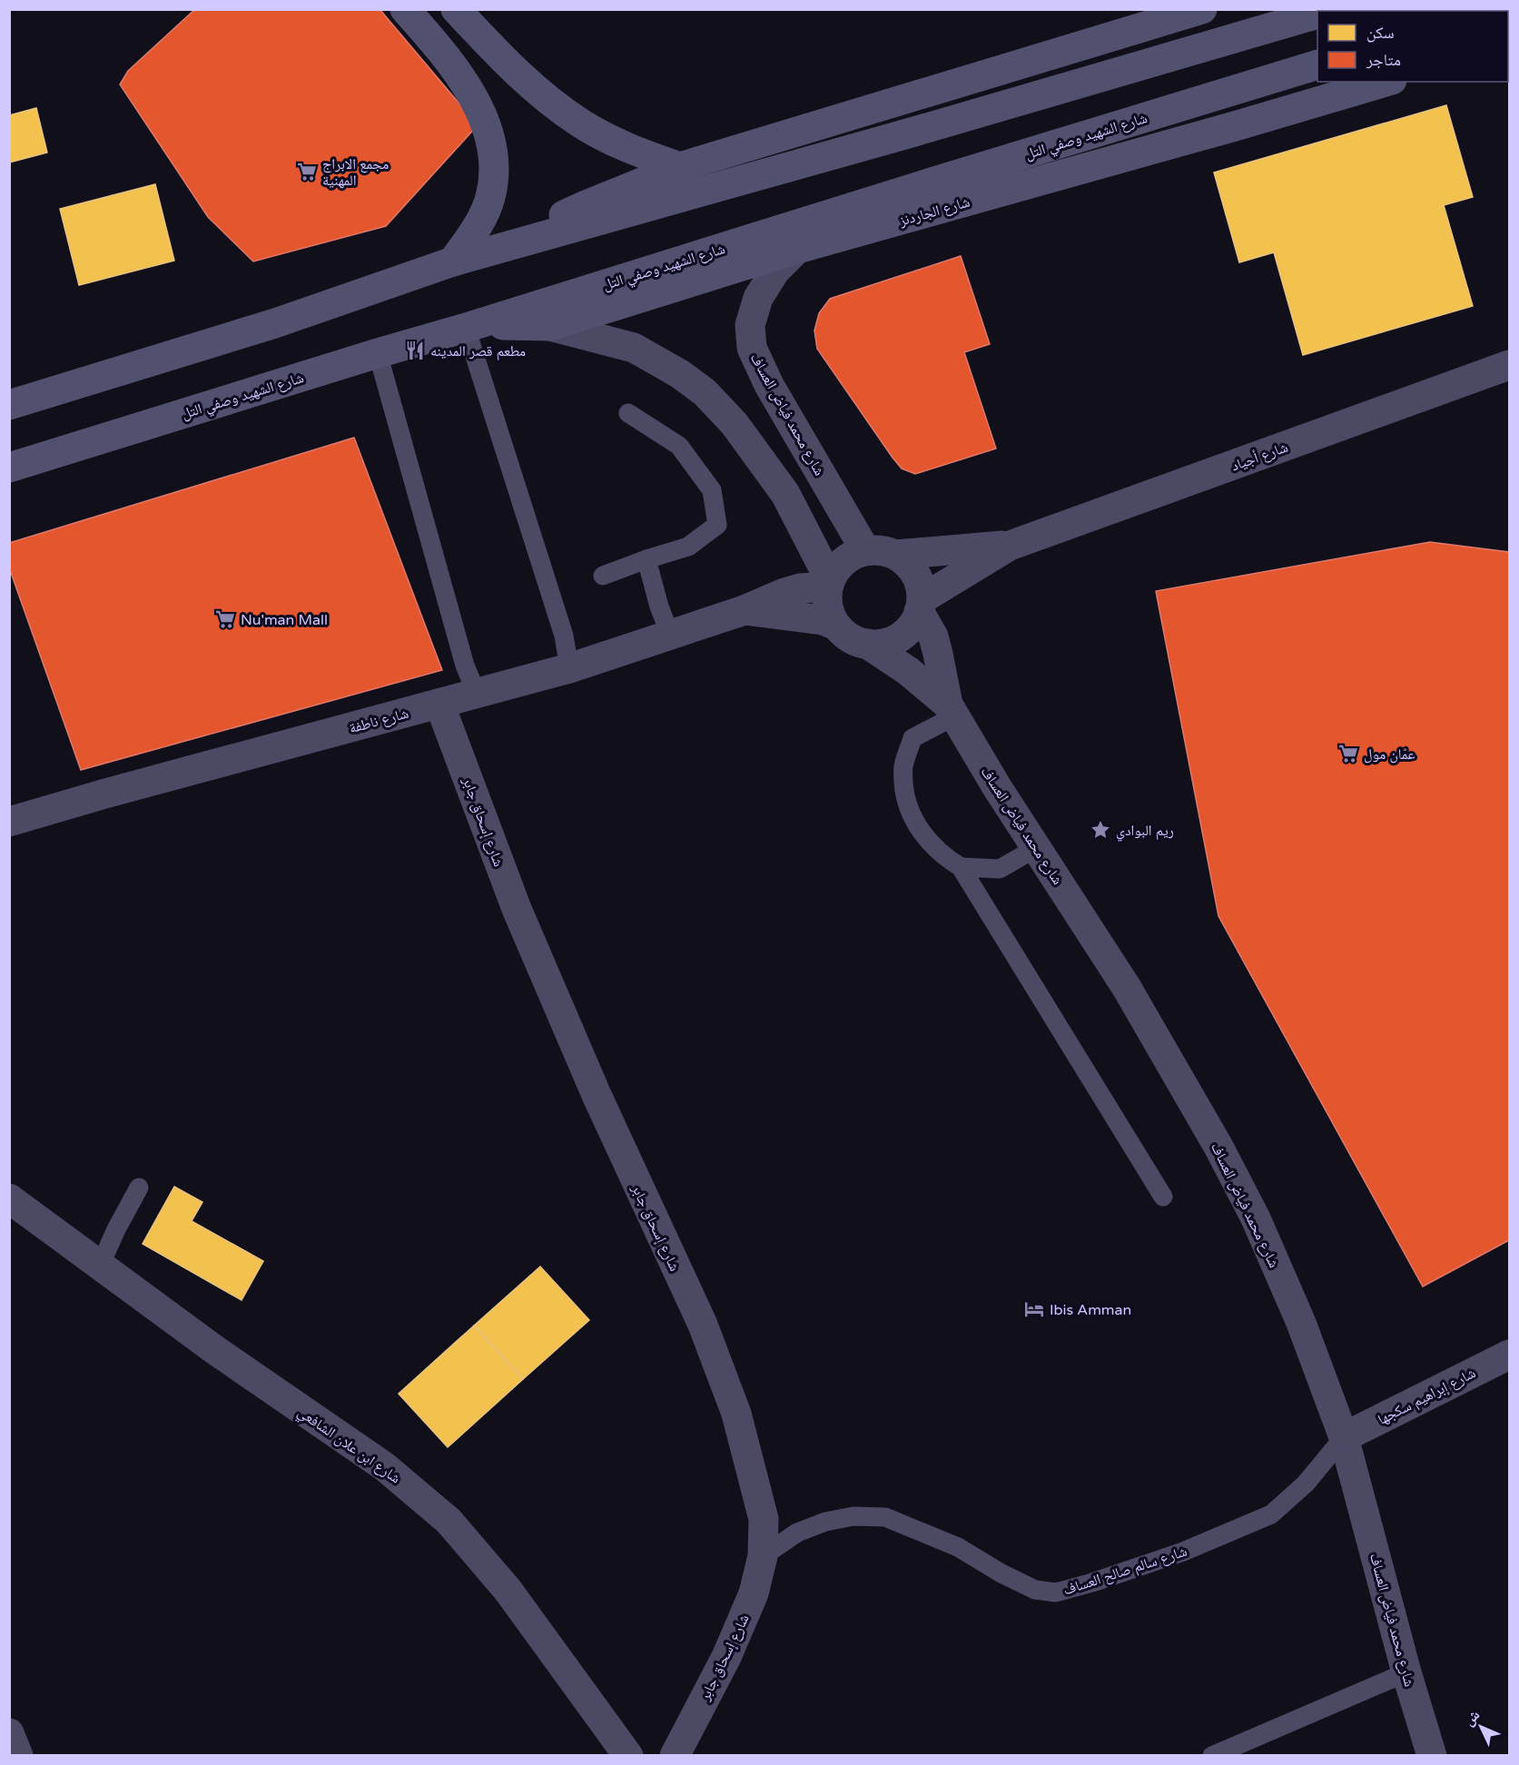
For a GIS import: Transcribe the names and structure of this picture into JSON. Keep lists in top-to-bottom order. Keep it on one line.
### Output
{"streets":{"main road":["شارع الشهيد وصفي التل","شارع الجاردنز"],"street":["شارع محمد فياض العساف","شارع أجياد","شارع ناطفة","شارع إسحاق جابر","شارع إبراهيم سكجها","شارع ابن علان الشافعي"],"lane":["شارع سالم صالح العساف"]},"crossings":[["شارع الشهيد وصفي التل","شارع الجاردنز"],["شارع الجاردنز","شارع محمد فياض العساف"],["شارع محمد فياض العساف","شارع أجياد"],["شارع محمد فياض العساف","شارع ناطفة"],["شارع محمد فياض العساف","شارع إبراهيم سكجها"],["شارع محمد فياض العساف","شارع سالم صالح العساف"],["شارع أجياد","شارع ناطفة"],["شارع ناطفة","شارع إسحاق جابر"],["شارع إسحاق جابر","شارع سالم صالح العساف"],["شارع إبراهيم سكجها","شارع سالم صالح العساف"]],"places":{"supermarket":["مجمع الابراج المهنية","Nu'man Mall","عمّان مول"],"restaurant":["مطعم قصر المدينه"],"place":["ريم البوادي"],"hotel":["Ibis Amman"]},"legend":["سكن","متاجر"],"north":"top left"}
